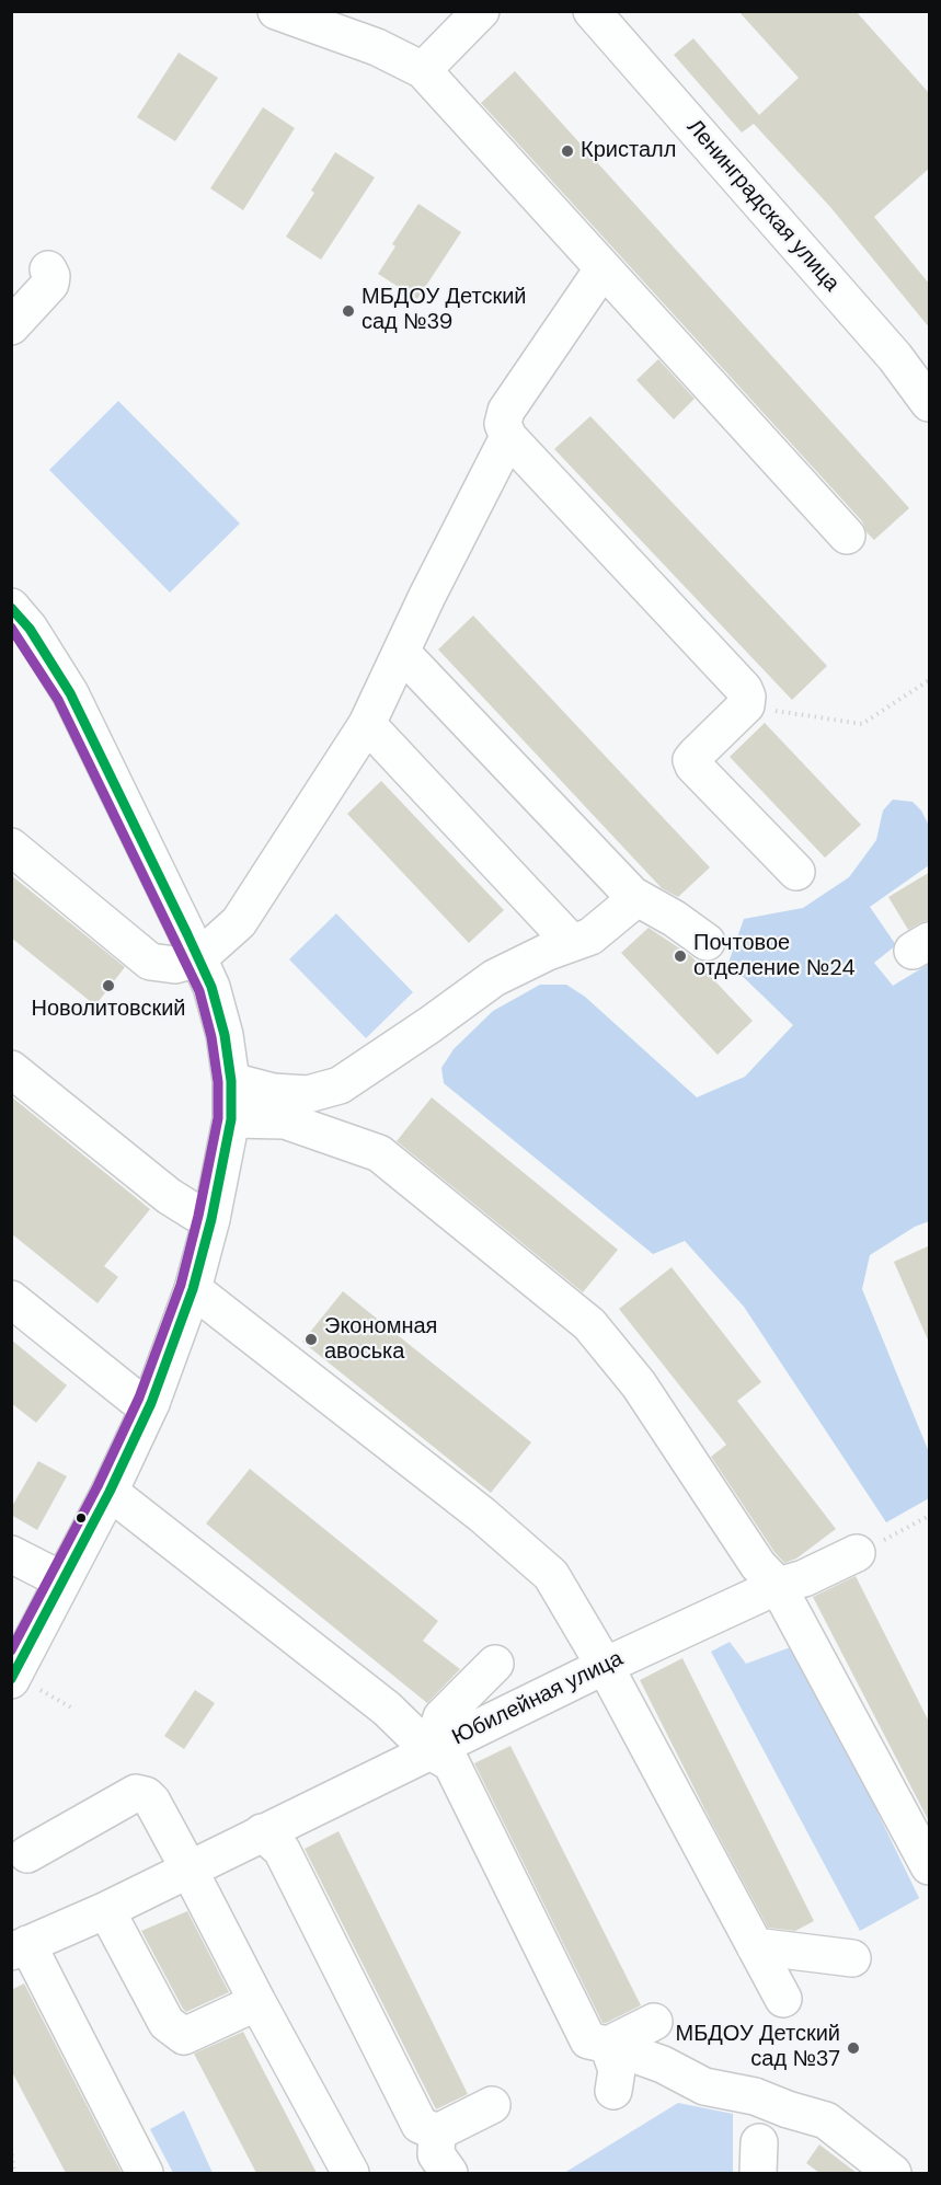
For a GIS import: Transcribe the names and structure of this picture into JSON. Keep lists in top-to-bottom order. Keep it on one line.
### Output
{"streets":{"street":["Ленинградская улица","Юбилейная улица"]},"places":["Кристалл","МБДОУ Детский сад №39","Почтовое отделение №24","Новолитовский","Экономная авоська","МБДОУ Детский сад №37"]}
